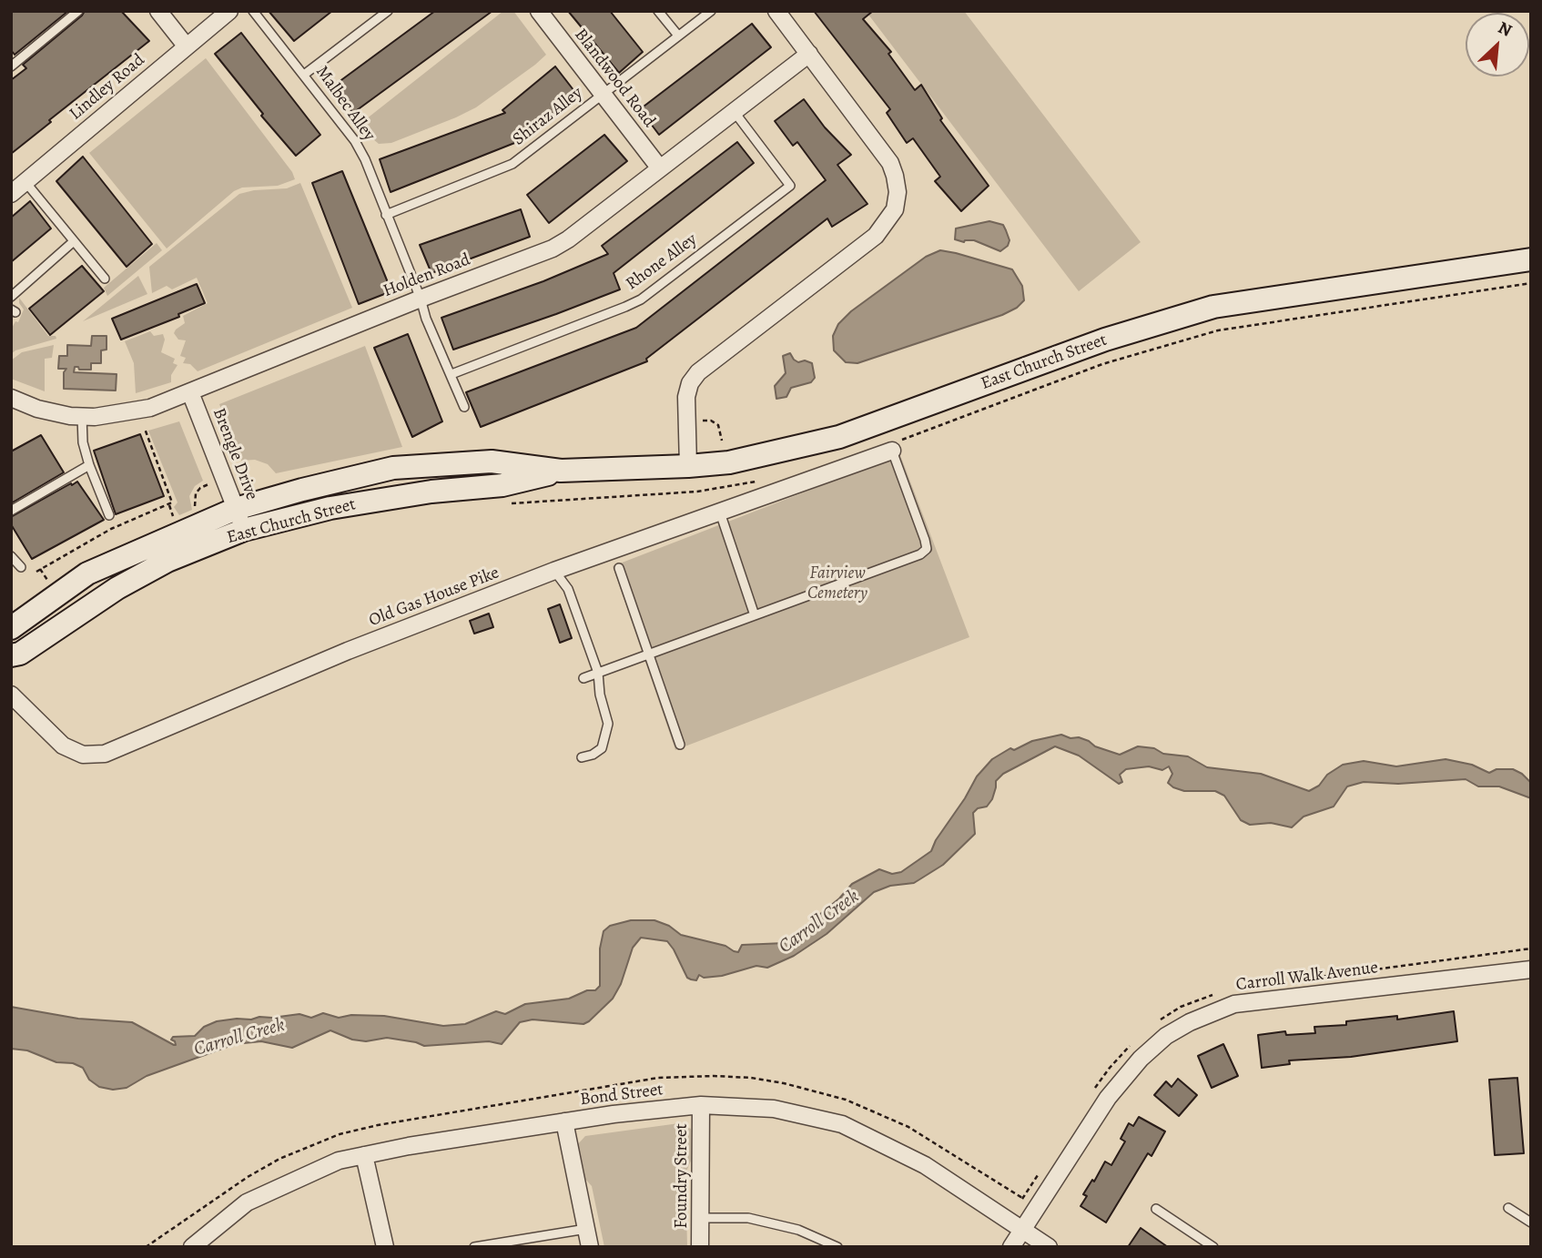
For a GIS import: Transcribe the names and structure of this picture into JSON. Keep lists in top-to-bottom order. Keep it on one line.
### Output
{"streets":{"main road":["East Church Street"],"street":["Blandwood Road","Lindley Road","Holden Road","Brengle Drive","Old Gas House Pike","Carroll Walk Avenue","Bond Street","Foundry Street"],"lane":["Malbec Alley","Shiraz Alley","Rhone Alley"]},"crossings":[["Blandwood Road","Shiraz Alley"],["Blandwood Road","Holden Road"],["Malbec Alley","Shiraz Alley"],["Malbec Alley","Holden Road"],["Rhone Alley","Holden Road"],["Holden Road","Brengle Drive"],["East Church Street","Brengle Drive"],["Carroll Walk Avenue","Bond Street"],["Bond Street","Foundry Street"]],"water":["Carroll Creek"],"parks":["Fairview Cemetery"],"north":"top right"}
